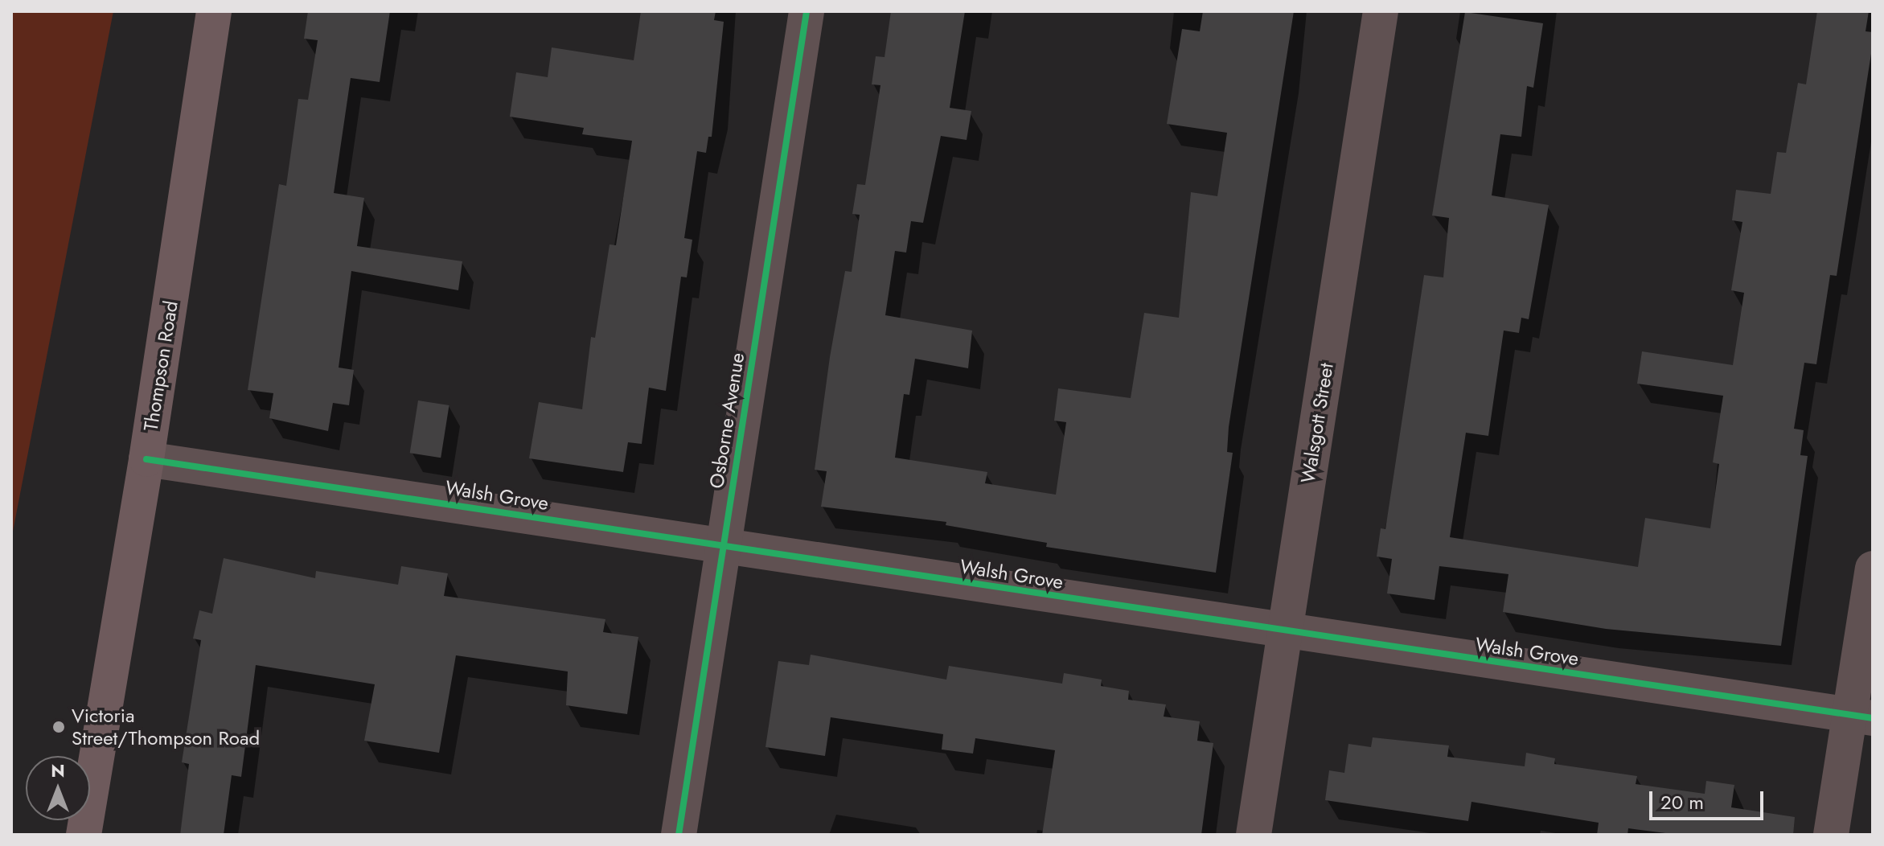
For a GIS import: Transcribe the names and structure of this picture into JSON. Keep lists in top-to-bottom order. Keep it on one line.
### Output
{"streets":{"main road":["Thompson Road"],"street":["Osborne Avenue","Walsgott Street","Walsh Grove"]},"crossings":[["Thompson Road","Walsh Grove"],["Osborne Avenue","Walsh Grove"],["Walsgott Street","Walsh Grove"]],"places":["Victoria Street/Thompson Road"],"scale_bar":"20 m","north":"top"}
